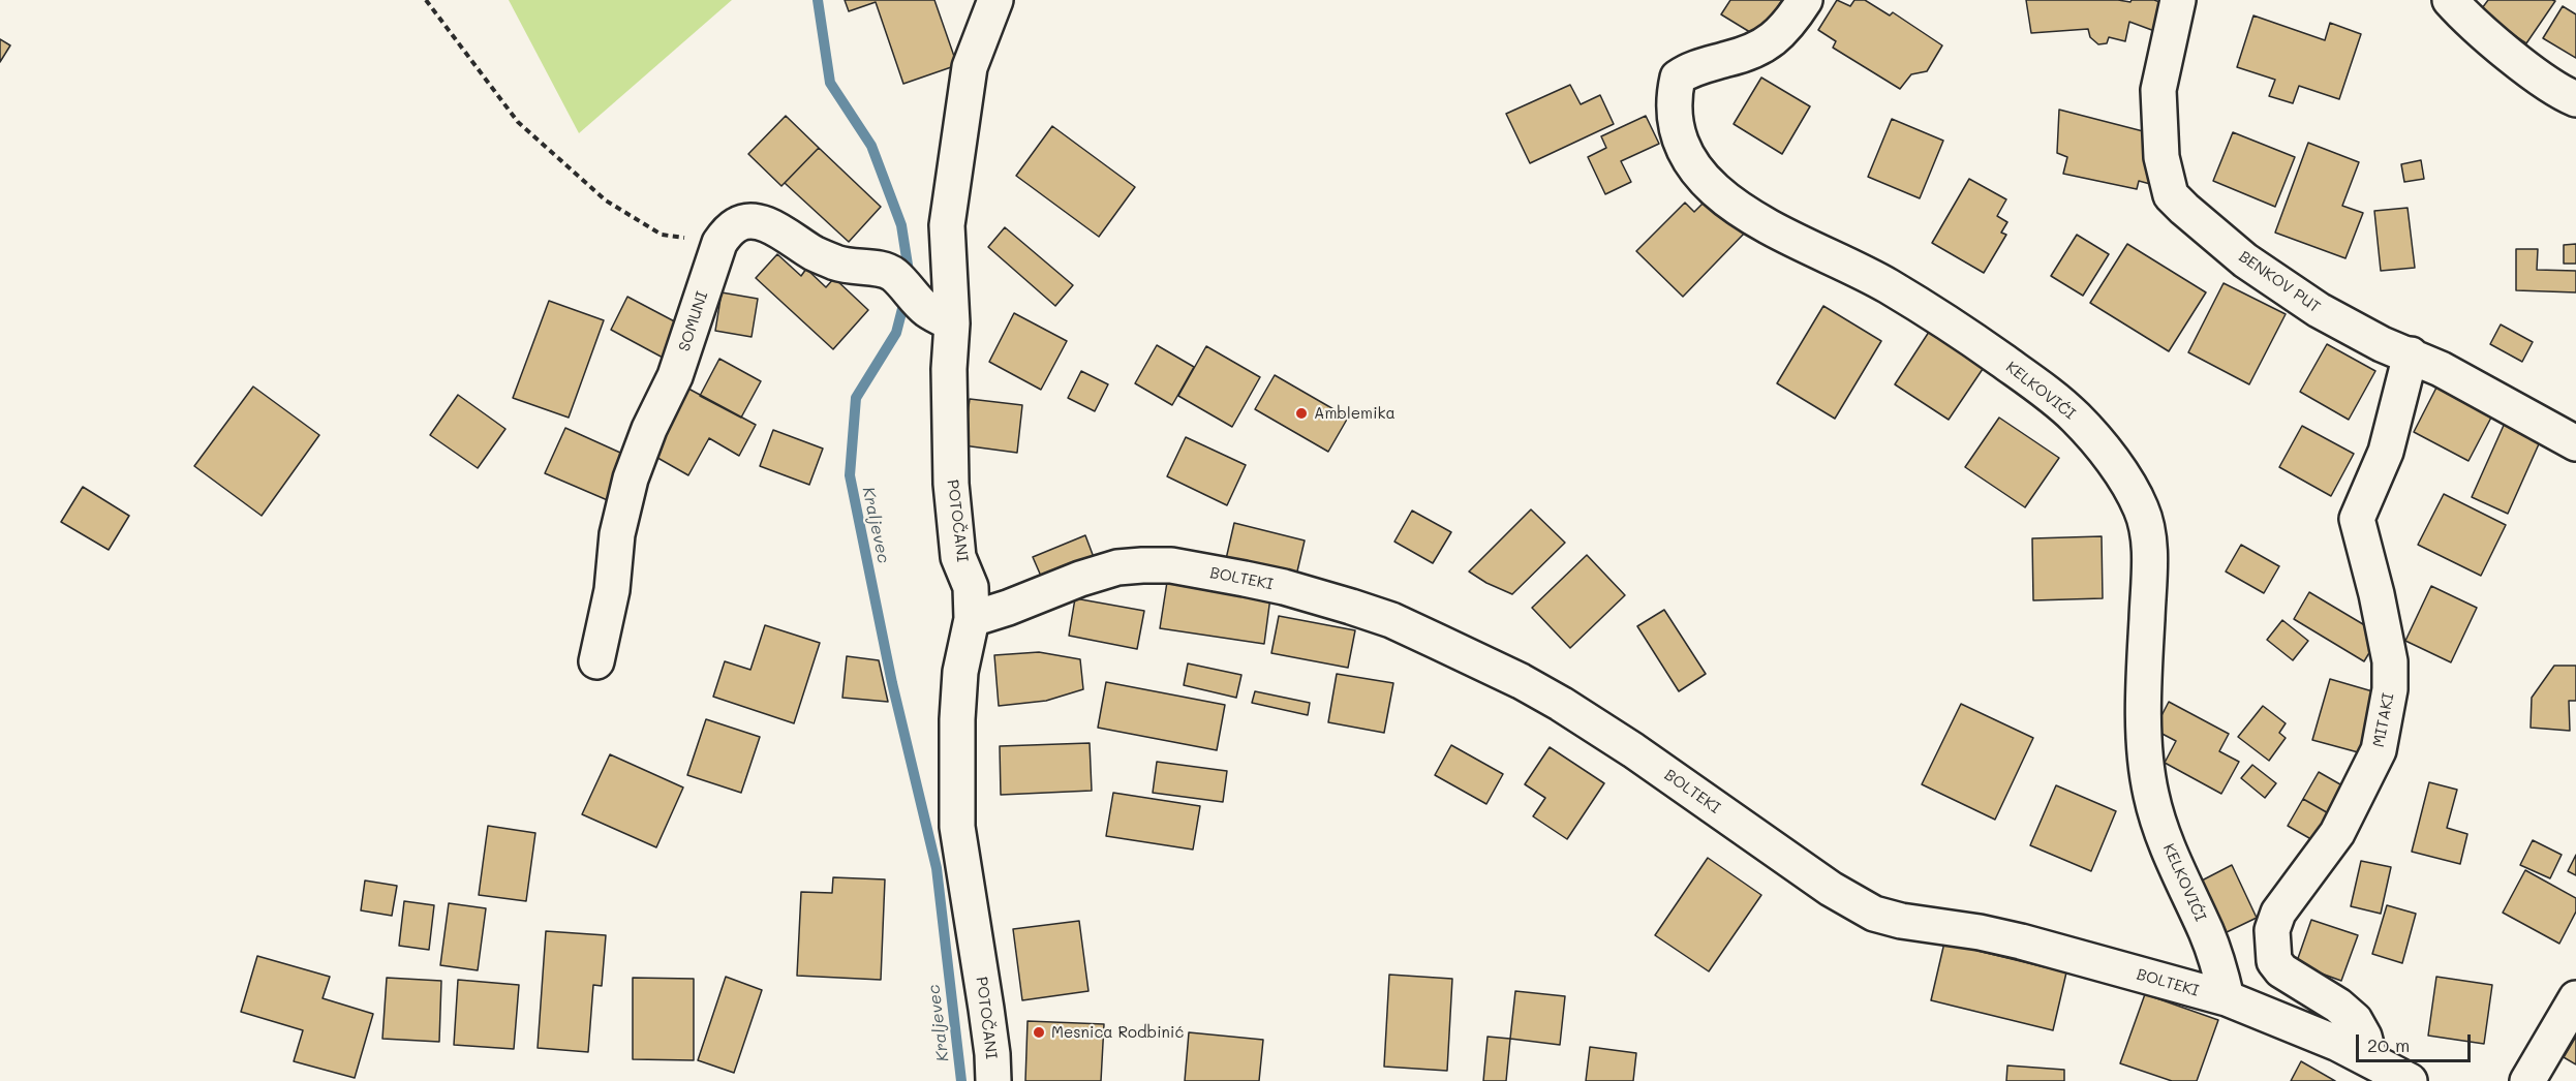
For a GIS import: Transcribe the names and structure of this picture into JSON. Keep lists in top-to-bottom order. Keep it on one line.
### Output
{"streets":{"street":["BENKOV PUT","SOMUNI","KELKOVIĆI","POTOČANI","BOLTEKI","MITAKI"]},"crossings":[["BENKOV PUT","MITAKI"],["SOMUNI","POTOČANI"],["KELKOVIĆI","BOLTEKI"],["POTOČANI","BOLTEKI"],["BOLTEKI","MITAKI"]],"water":["Kraljevec"],"places":["Amblemika","Mesnica Rodbinić"],"scale_bar":"20 m"}
